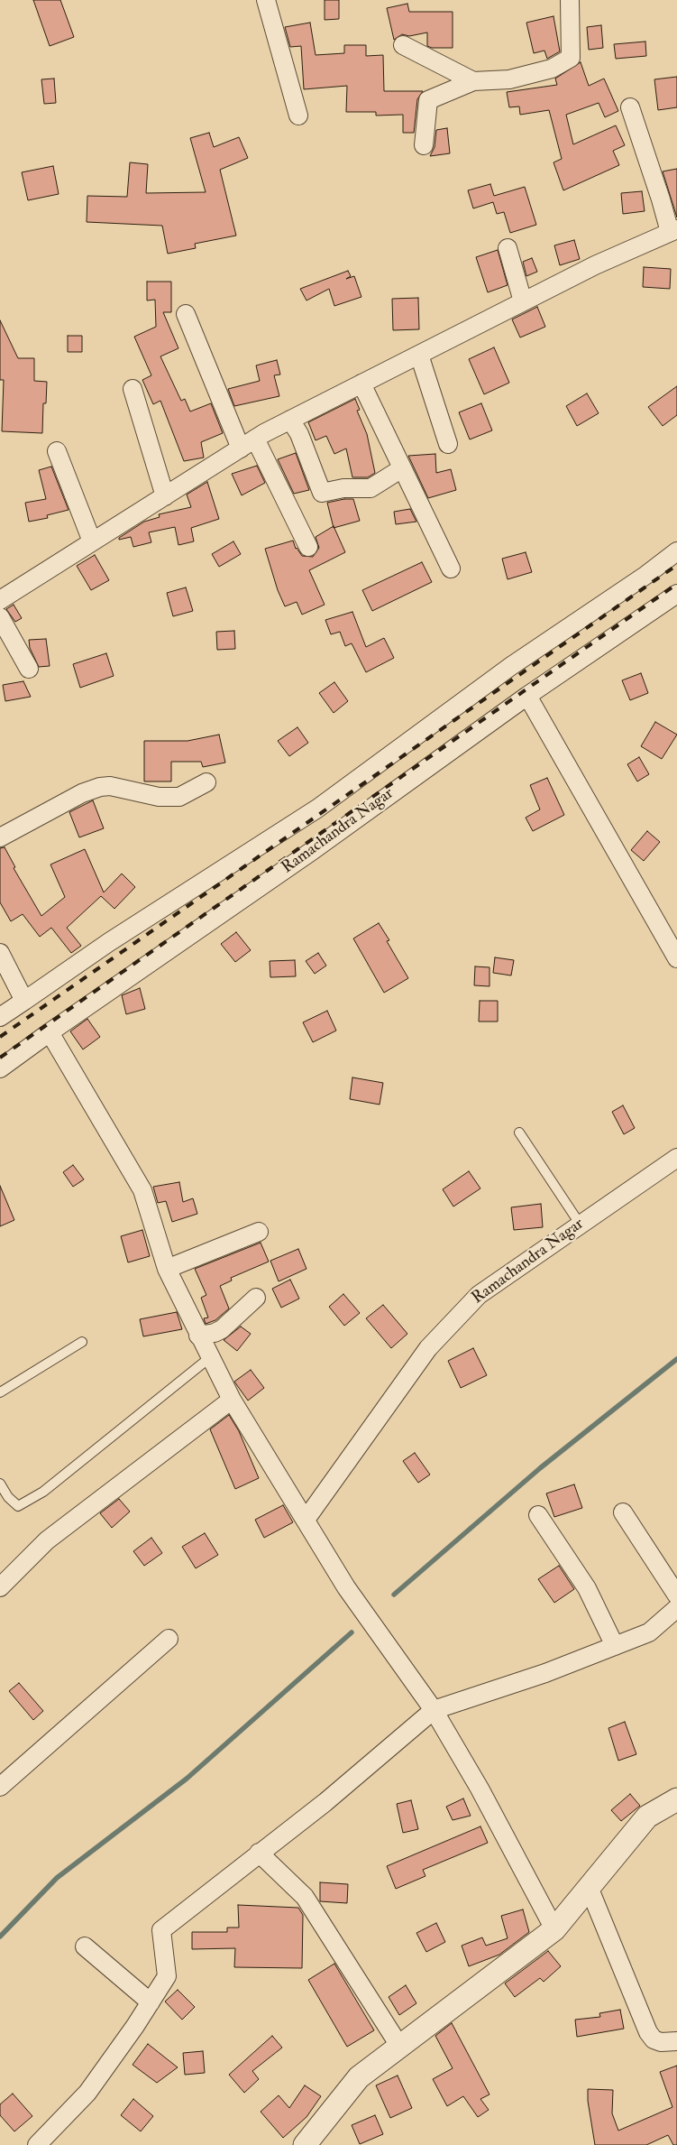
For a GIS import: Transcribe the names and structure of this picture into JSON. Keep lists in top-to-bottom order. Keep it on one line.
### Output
{"streets":{"street":["Ramachandra Nagar"]}}
